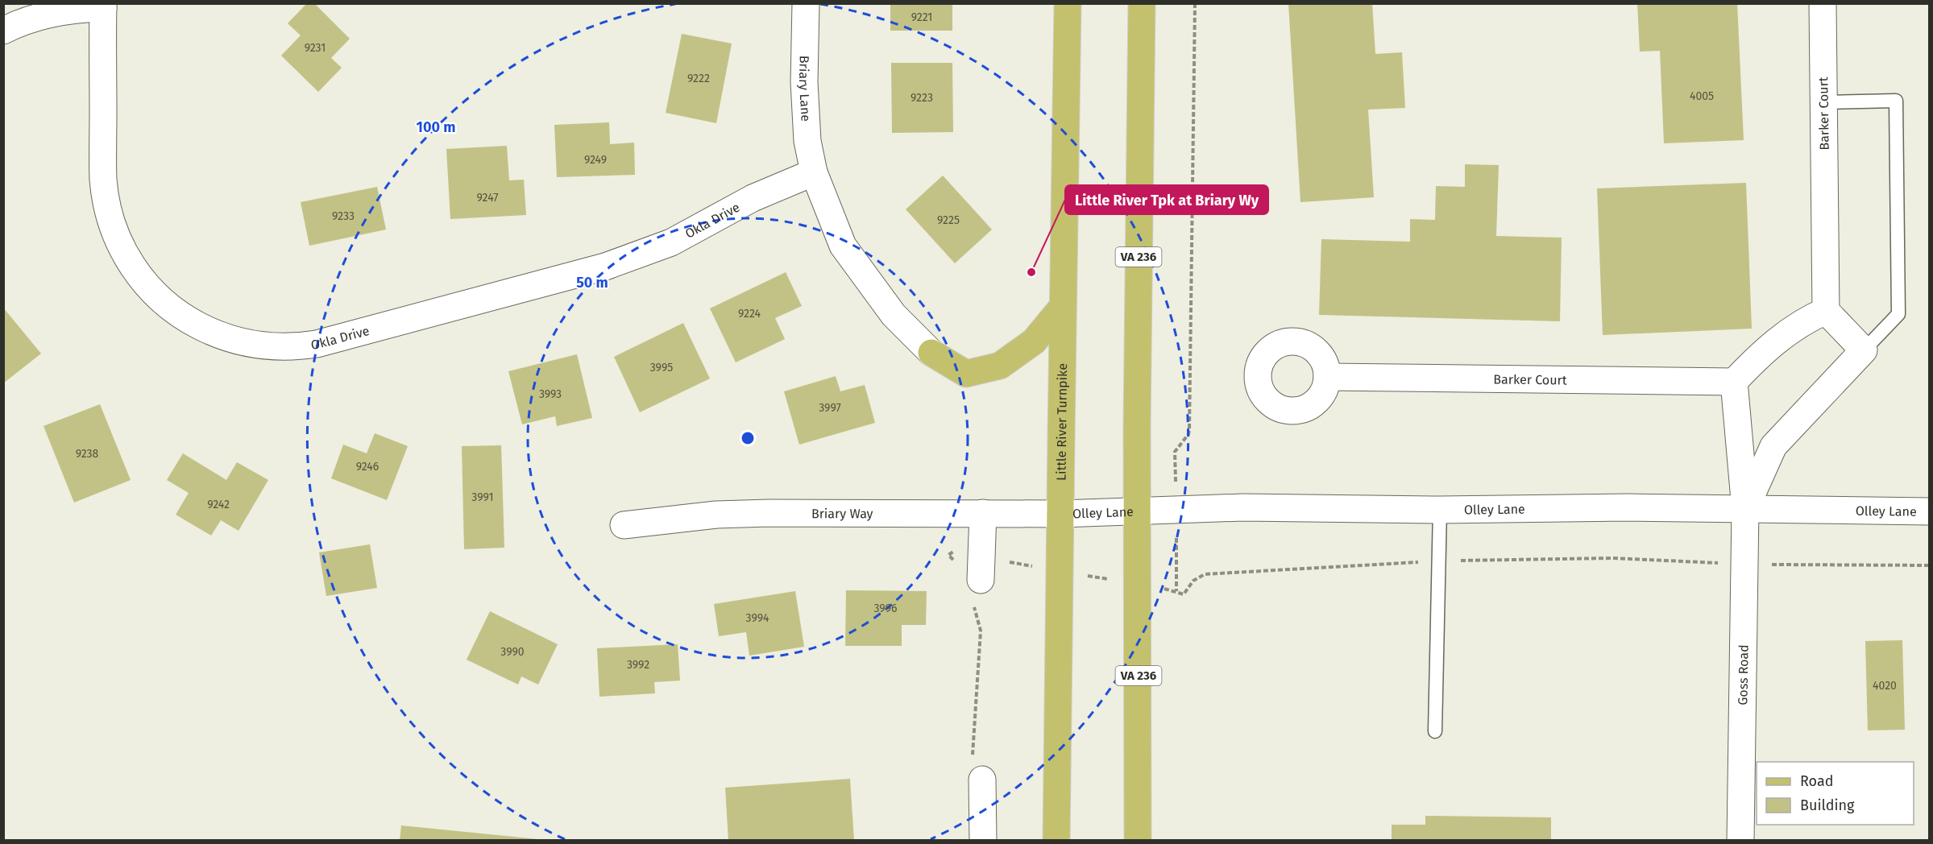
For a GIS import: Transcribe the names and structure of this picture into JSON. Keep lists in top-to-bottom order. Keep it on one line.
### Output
{"streets":{"main road":["VA 236","Little River Turnpike"],"street":["Briary Lane","Barker Court","Okla Drive","Olley Lane","Briary Way","Goss Road"]},"crossings":[["Briary Lane","Okla Drive"],["VA 236","Olley Lane"],["Little River Turnpike","Olley Lane"],["Little River Turnpike","Briary Way"],["Olley Lane","Briary Way"],["Olley Lane","Goss Road"]],"places":["Little River Tpk at Briary Wy"],"house_numbers":["9221","9231","9222","4005","9223","9249","9247","9233","9225","9224","3995","3993","3997","9238","9246","3991","9242","3996","3994","3990","3992","4020"],"legend":["Road","Building"],"rings":["100 m","50 m"]}
